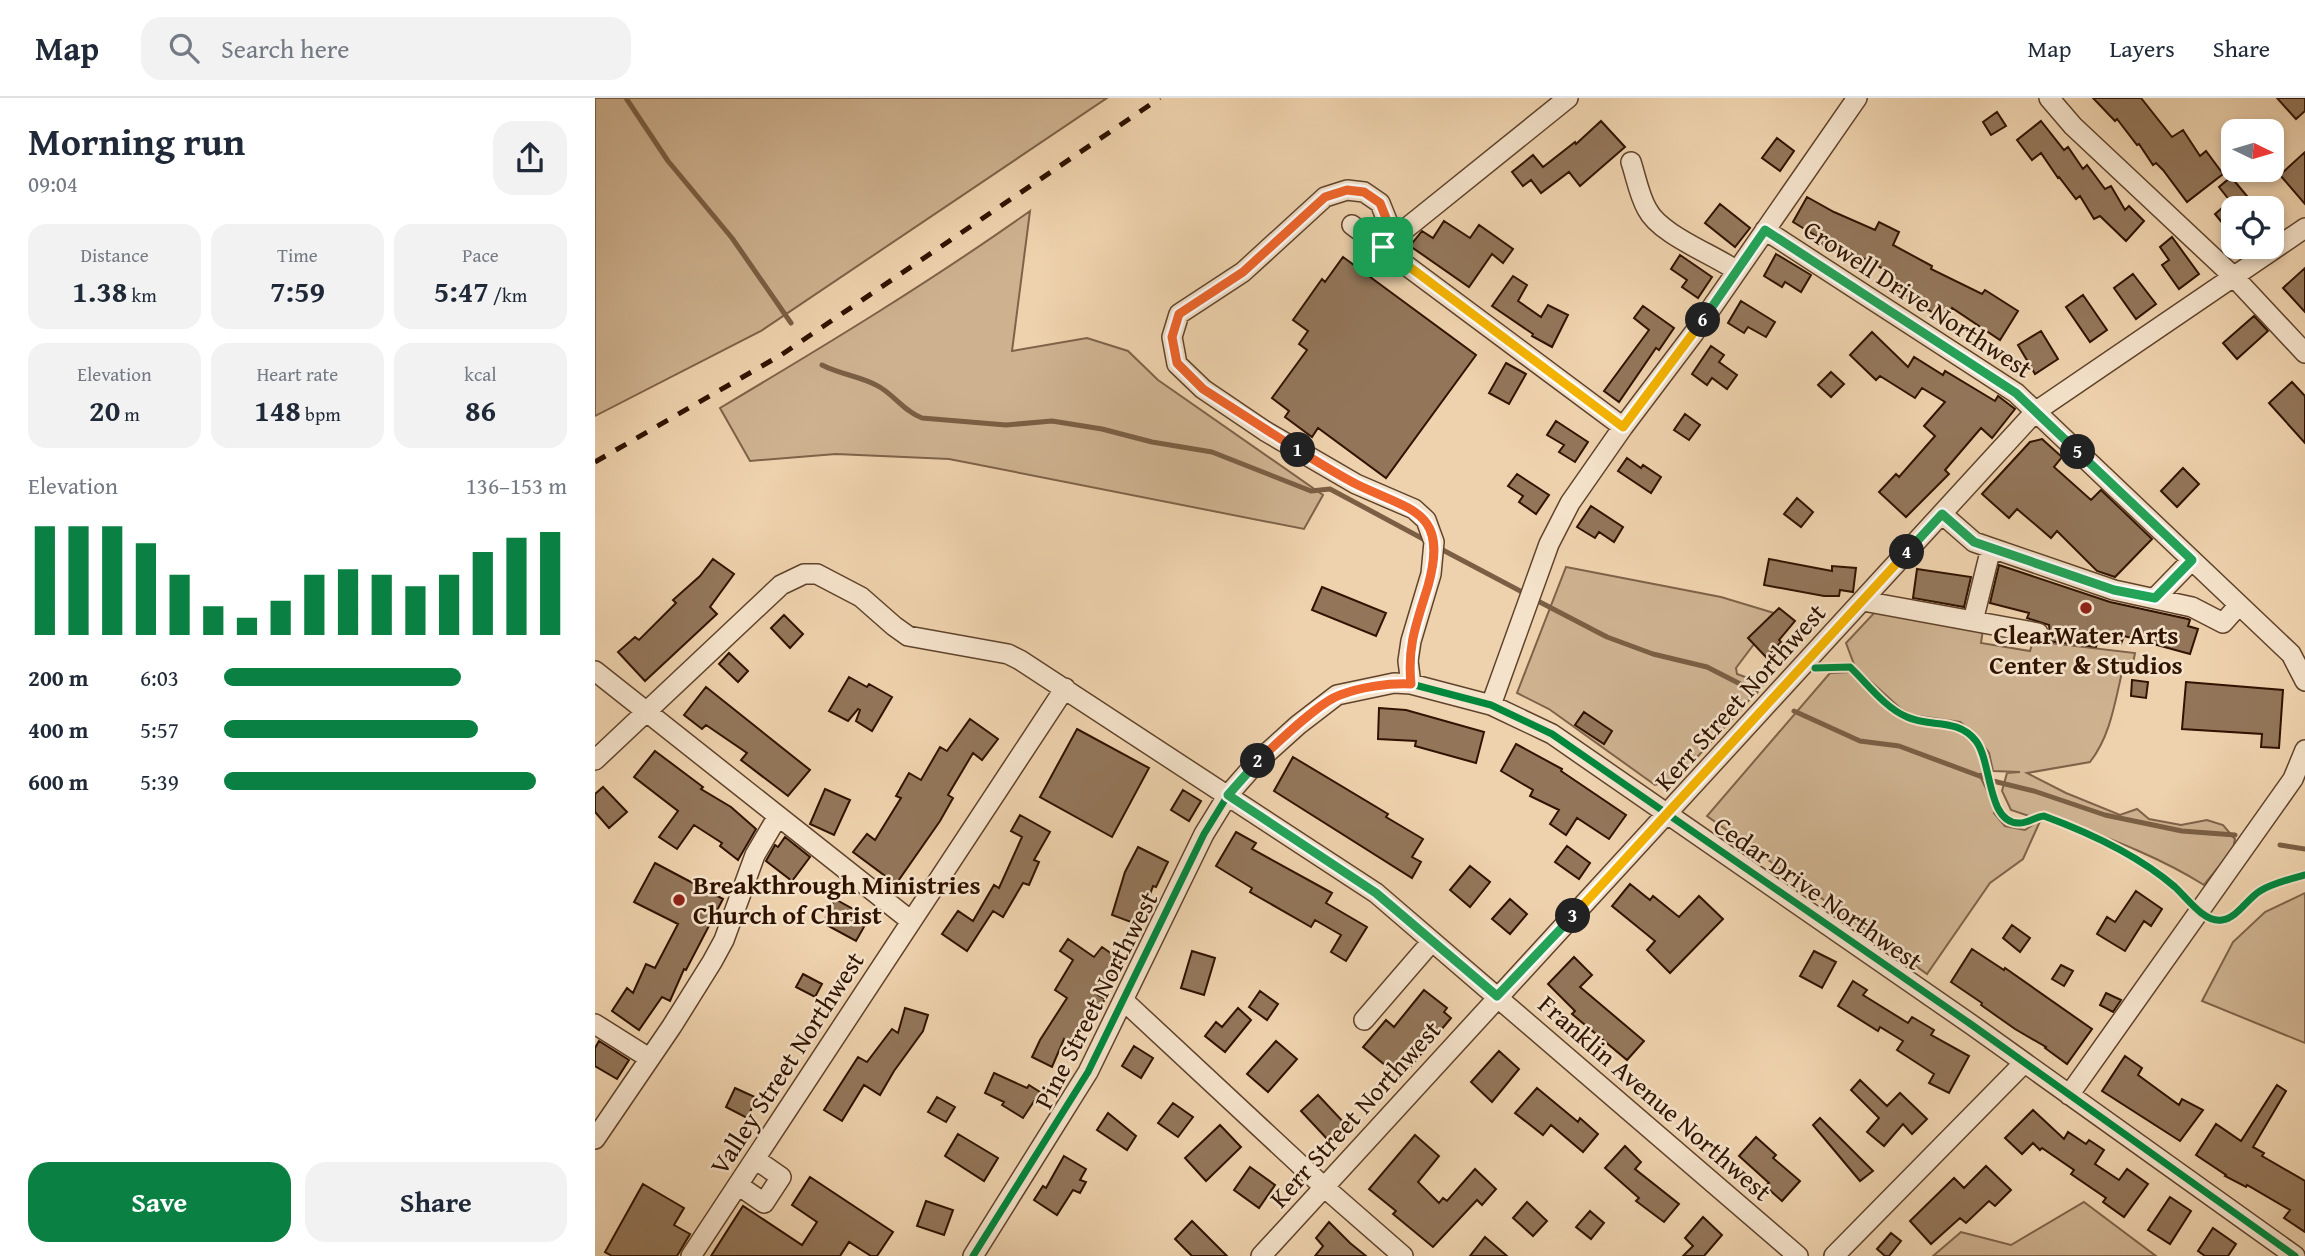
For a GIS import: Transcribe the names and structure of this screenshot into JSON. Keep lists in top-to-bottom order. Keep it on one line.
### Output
{"streets":{"street":["Crowell Drive Northwest","Kerr Street Northwest","Cedar Drive Northwest","Pine Street Northwest","Valley Street Northwest","Franklin Avenue Northwest"]},"crossings":[["Crowell Drive Northwest","Kerr Street Northwest"],["Kerr Street Northwest","Cedar Drive Northwest"],["Kerr Street Northwest","Franklin Avenue Northwest"],["Cedar Drive Northwest","Pine Street Northwest"],["Cedar Drive Northwest","Franklin Avenue Northwest"],["Pine Street Northwest","Franklin Avenue Northwest"],["Valley Street Northwest","Franklin Avenue Northwest"]],"places":["ClearWater Arts Center & Studios","Breakthrough Ministries Church of Christ"],"north":"right","page":{"header":"Map","search":"Search here","nav":["Map","Layers","Share"],"heading":["Morning run","09:04"],"stats":[["Distance","1.38 km"],["Time","7:59"],["Pace","5:47 /km"],["Elevation","20 m"],["Heart rate","148 bpm"],["kcal","86"]],"pins":["6","1","5","4","2","3"],"chart":["Elevation","136–153 m"],"list":[{"name":"200 m","note":"6:03"},{"name":"400 m","note":"5:57"},{"name":"600 m","note":"5:39"}],"buttons":["Save","Share"]}}
